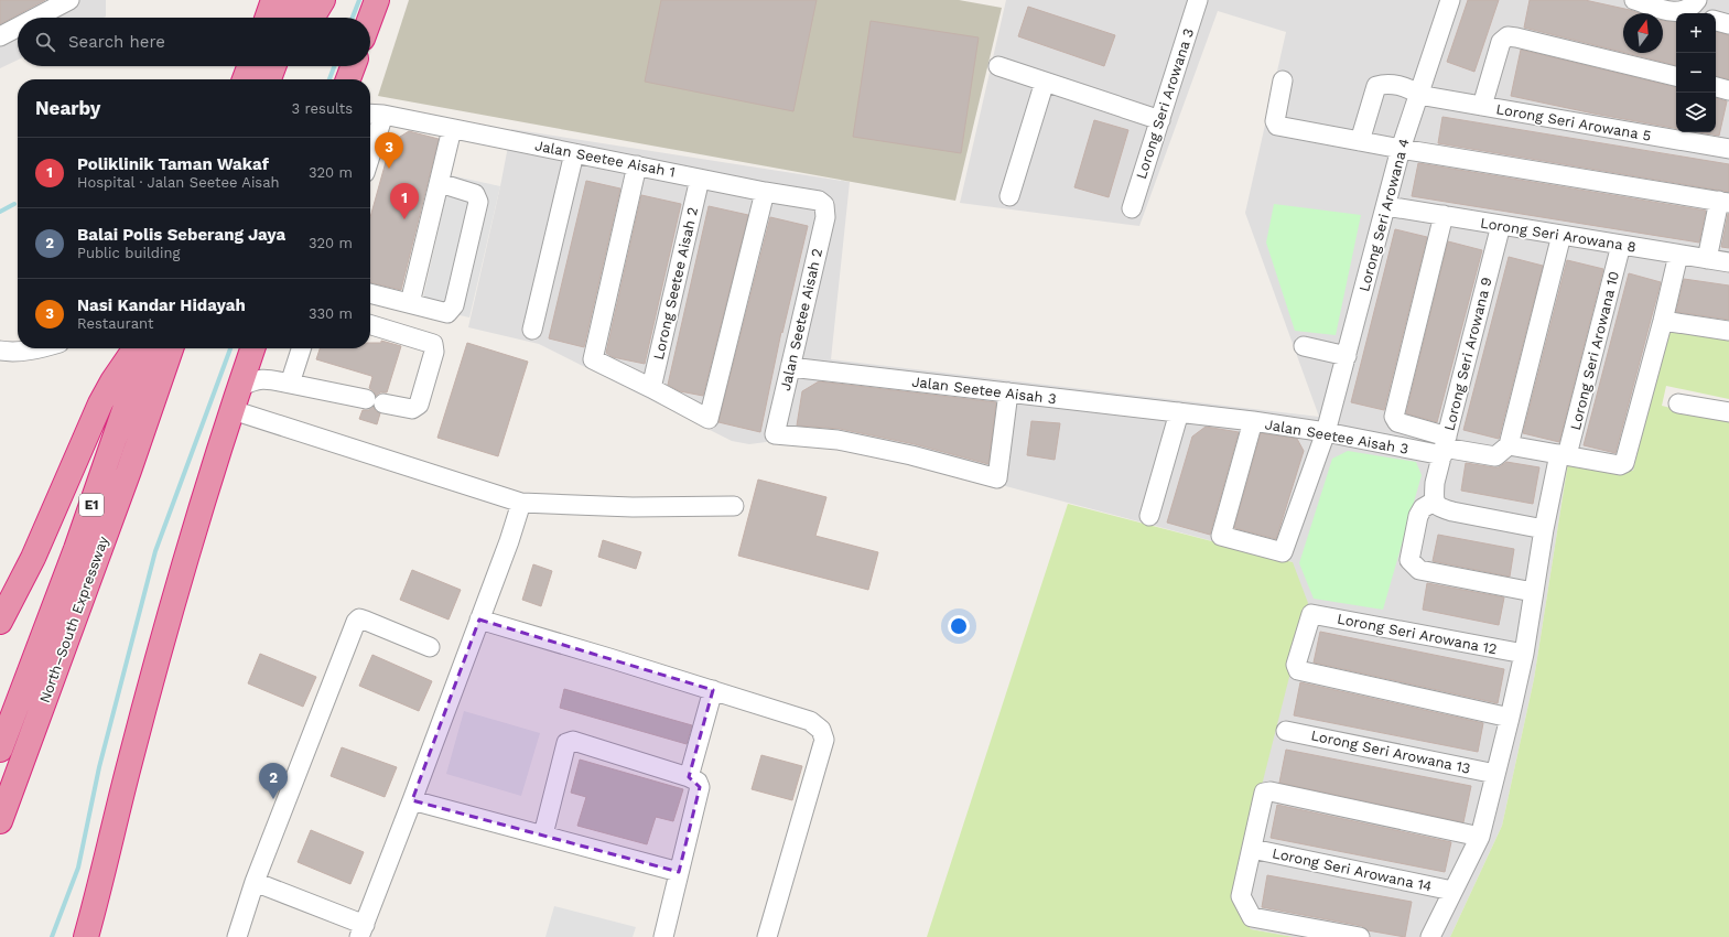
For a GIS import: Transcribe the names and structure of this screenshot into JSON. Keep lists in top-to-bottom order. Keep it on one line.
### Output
{"streets":{"highway":["E1","North–South Expressway"],"street":["Lorong Seri Arowana 3","Lorong Seri Arowana 5","Jalan Seetee Aisah 1","Lorong Seri Arowana 4","Lorong Seri Arowana 8","Lorong Seetee Aisah 2","Jalan Seetee Aisah 2","Lorong Seri Arowana 10","Lorong Seri Arowana 9","Jalan Seetee Aisah 3","Lorong Seri Arowana 12","Lorong Seri Arowana 13","Lorong Seri Arowana 14"]},"crossings":[["Lorong Seri Arowana 5","Lorong Seri Arowana 4"],["Jalan Seetee Aisah 1","Lorong Seetee Aisah 2"],["Jalan Seetee Aisah 1","Jalan Seetee Aisah 2"],["Lorong Seri Arowana 4","Lorong Seri Arowana 8"],["Lorong Seri Arowana 4","Jalan Seetee Aisah 3"],["Lorong Seri Arowana 8","Lorong Seri Arowana 10"],["Lorong Seri Arowana 8","Lorong Seri Arowana 9"],["Jalan Seetee Aisah 2","Jalan Seetee Aisah 3"],["Lorong Seri Arowana 10","Lorong Seri Arowana 12"],["Lorong Seri Arowana 10","Lorong Seri Arowana 13"],["Lorong Seri Arowana 10","Lorong Seri Arowana 14"],["Lorong Seri Arowana 9","Jalan Seetee Aisah 3"]],"north":"top","page":{"map_buttons":["+","−"],"search":"Search here","heading":["Nearby","3 results"],"pins":["3","1","2"],"list":[{"mark":"1","name":"Poliklinik Taman Wakaf","note":"Hospital · Jalan Seetee Aisah","value":"320 m"},{"mark":"2","name":"Balai Polis Seberang Jaya","note":"Public building","value":"320 m"},{"mark":"3","name":"Nasi Kandar Hidayah","note":"Restaurant","value":"330 m"}]}}
